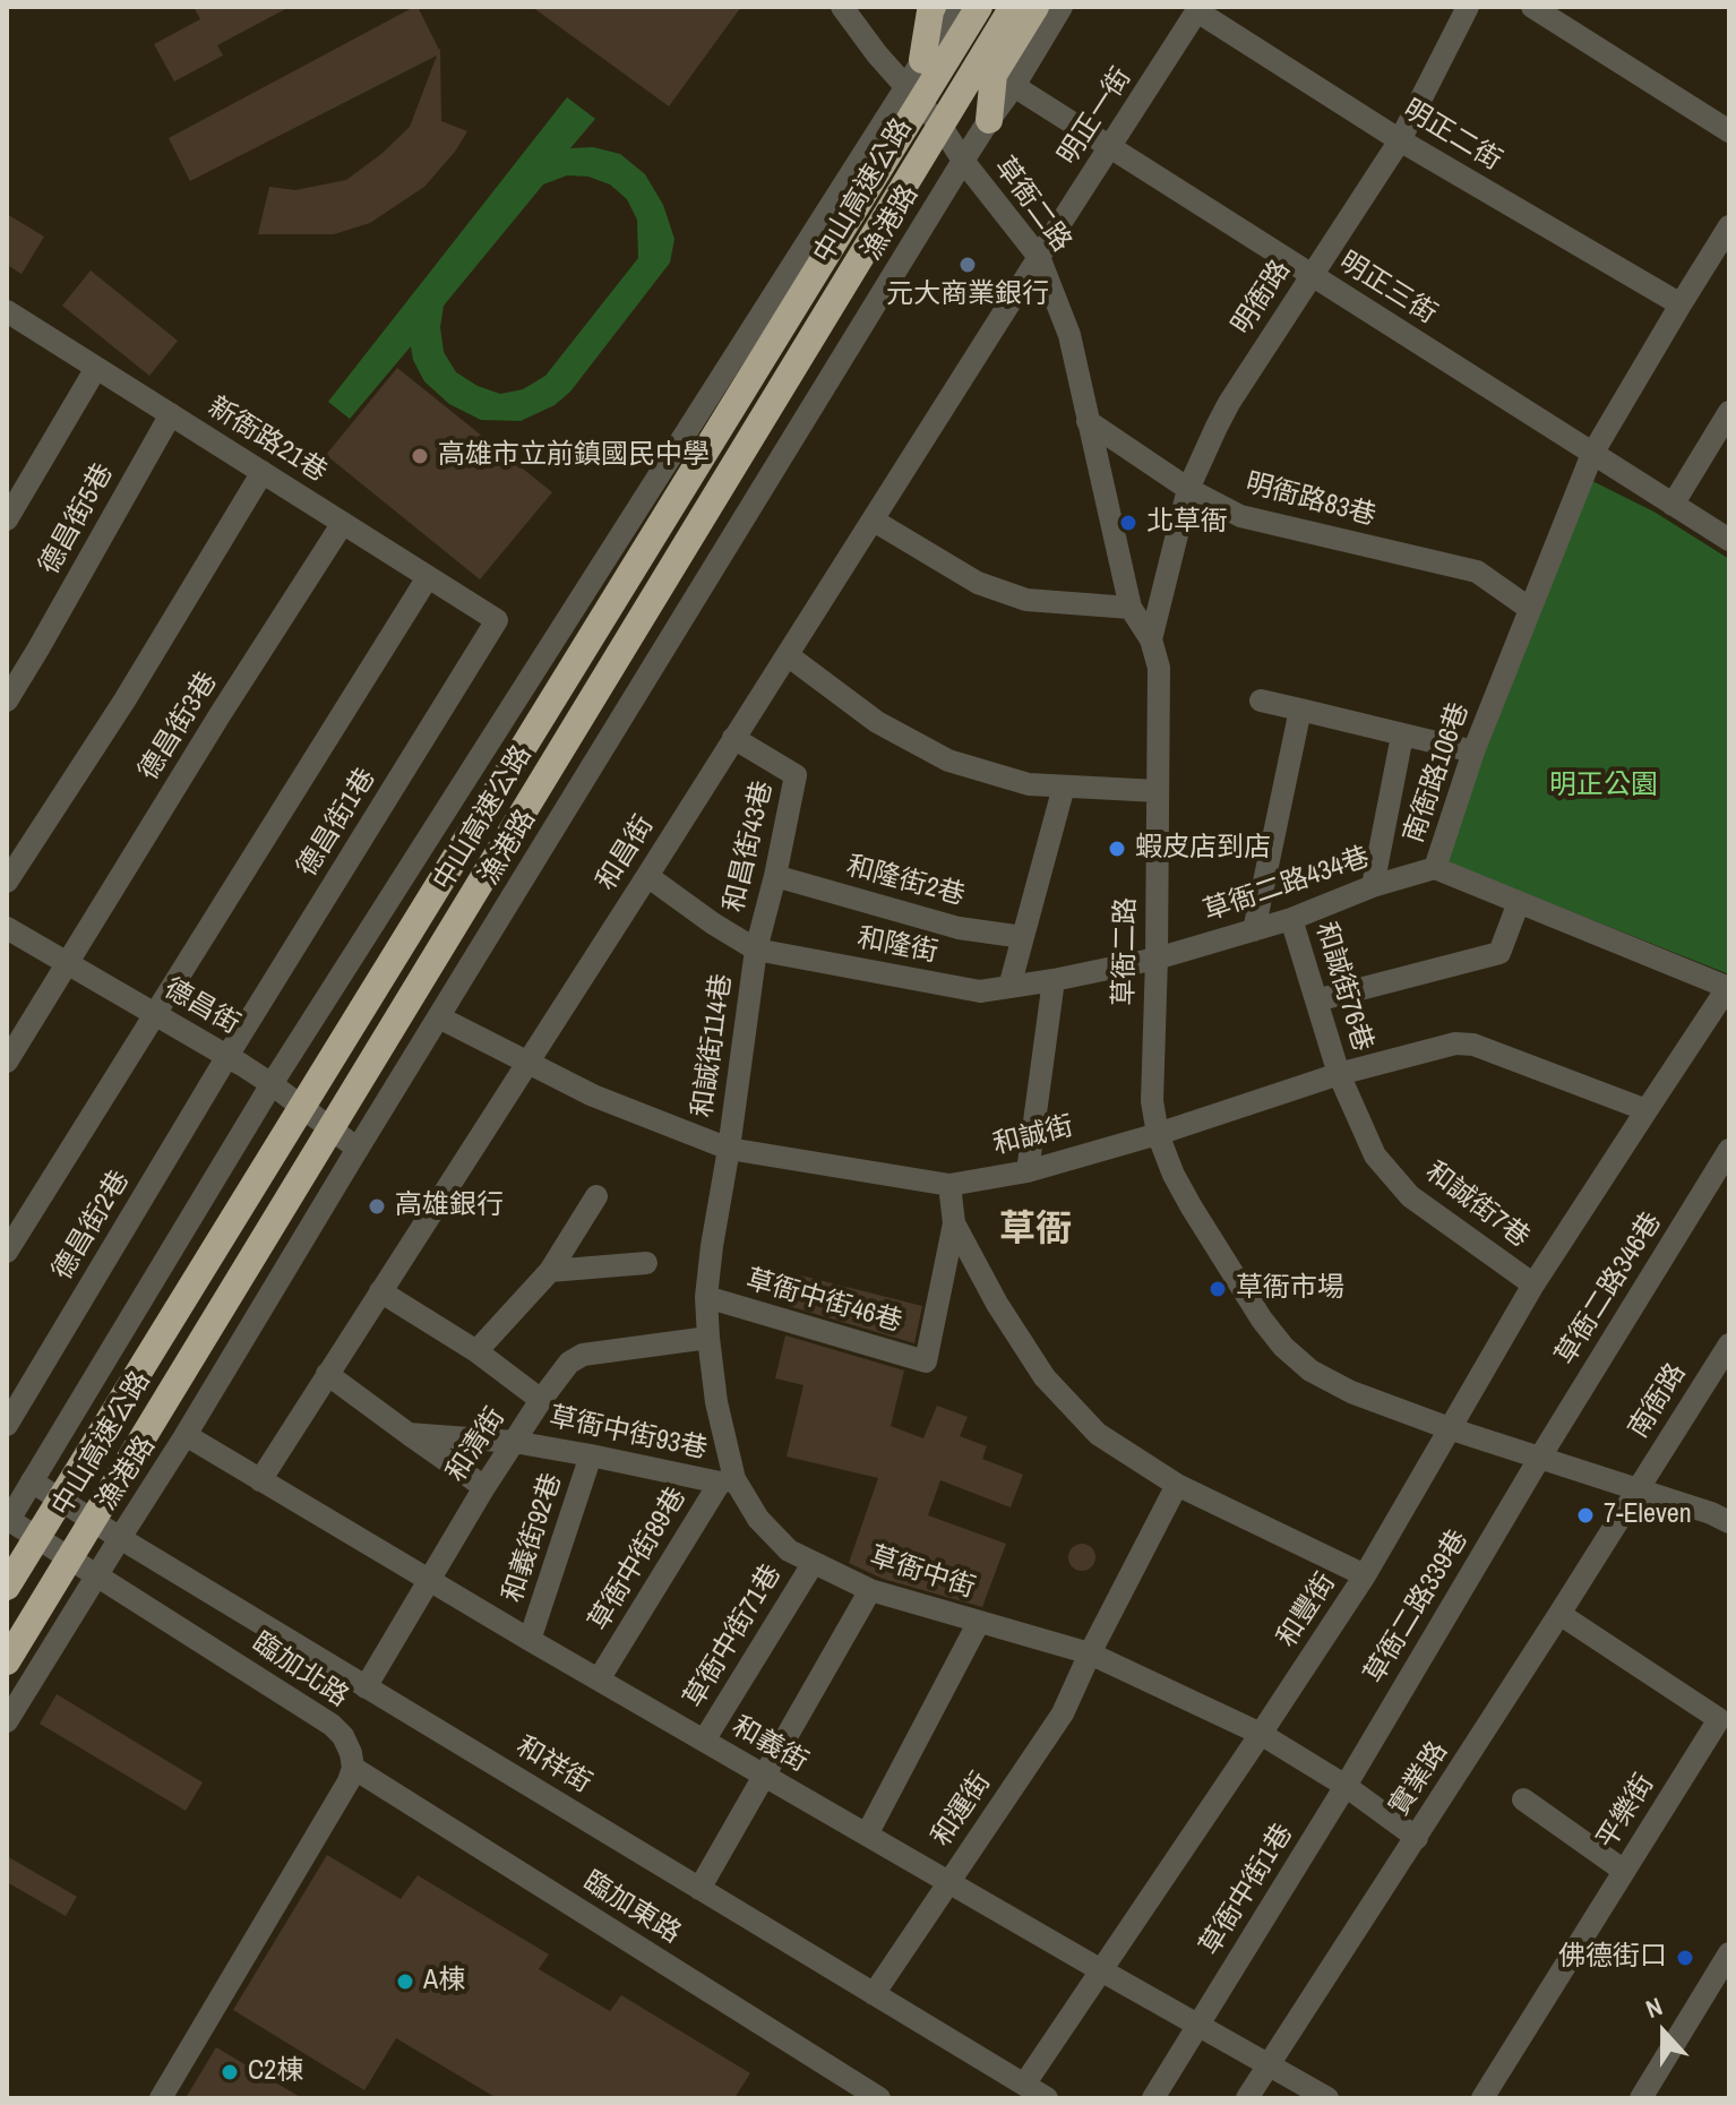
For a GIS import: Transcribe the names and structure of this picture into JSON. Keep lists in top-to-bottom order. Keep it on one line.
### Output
{"streets":{"highway":["中山高速公路"],"street":["明正一街","明正二街","草衙二路","漁港路","明正三街","明衙路","新衙路21巷","明衙路83巷","德昌街5巷","德昌街3巷","南衙路106巷","德昌街1巷","和昌街43巷","和昌街","和隆街2巷","草衙二路434巷","和隆街","和誠街76巷","德昌街","和誠街114巷","和誠街","和誠街7巷","德昌街2巷","草衙二路346巷","草衙中街46巷","南衙路","草衙中街93巷","和清街","和義街92巷","草衙中街89巷","草衙中街","草衙二路339巷","和豐街","草衙中街71巷","臨加北路","和義街","和祥街","實業路","和運街","平樂街","草衙中街1巷","臨加東路"]},"crossings":[["明正一街","明正二街"],["明正一街","草衙二路"],["明正一街","明正三街"],["明正一街","和昌街"],["明正二街","明衙路"],["草衙二路","漁港路"],["草衙二路","明衙路"],["草衙二路","明衙路83巷"],["草衙二路","和昌街"],["草衙二路","草衙二路434巷"],["草衙二路","和隆街"],["草衙二路","和誠街"],["草衙二路","草衙二路346巷"],["草衙二路","南衙路"],["草衙二路","草衙二路339巷"],["草衙二路","實業路"],["漁港路","明正三街"],["漁港路","德昌街"],["漁港路","和誠街"],["漁港路","臨加北路"],["漁港路","和義街"],["漁港路","和祥街"],["明正三街","明衙路"],["明正三街","南衙路106巷"],["明衙路","明衙路83巷"],["新衙路21巷","德昌街5巷"],["新衙路21巷","德昌街3巷"],["新衙路21巷","德昌街1巷"],["明衙路83巷","南衙路106巷"],["德昌街3巷","德昌街"],["南衙路106巷","草衙二路434巷"],["德昌街1巷","德昌街"],["德昌街1巷","德昌街2巷"],["和昌街43巷","和昌街"],["和昌街43巷","和隆街2巷"],["和昌街43巷","和隆街"],["和昌街43巷","和誠街114巷"],["和昌街","和隆街"],["和昌街","和誠街"],["和昌街","和義街"],["草衙二路434巷","和隆街"],["草衙二路434巷","和誠街76巷"],["和隆街","和誠街114巷"],["和誠街76巷","和誠街"],["和誠街76巷","和誠街7巷"],["德昌街","德昌街2巷"],["和誠街114巷","和誠街"],["和誠街114巷","草衙中街"],["和誠街","和誠街7巷"],["和誠街","草衙中街"],["和誠街","和豐街"],["草衙二路346巷","草衙二路339巷"],["草衙中街46巷","草衙中街"],["草衙中街46巷","和豐街"],["南衙路","實業路"],["草衙中街93巷","和清街"],["草衙中街93巷","和義街92巷"],["草衙中街93巷","草衙中街89巷"],["草衙中街93巷","草衙中街"],["和清街","草衙中街"],["和清街","和義街"],["和清街","和祥街"],["和義街92巷","和義街"],["草衙中街89巷","草衙中街"],["草衙中街89巷","和義街"],["草衙中街","草衙二路339巷"],["草衙中街","和豐街"],["草衙中街","草衙中街71巷"],["草衙中街","實業路"],["草衙中街","和運街"],["草衙中街","草衙中街1巷"],["草衙二路339巷","草衙中街1巷"],["和豐街","和義街"],["和豐街","和祥街"],["和豐街","和運街"],["草衙中街71巷","和義街"],["臨加北路","臨加東路"],["和義街","實業路"],["和義街","和運街"],["和義街","草衙中街1巷"],["和祥街","和運街"],["實業路","平樂街"]],"districts":["草衙"],"parks":["明正公園"],"places":["元大商業銀行","高雄市立前鎮國民中學","北草衙","蝦皮店到店","高雄銀行","草衙市場","7-Eleven","佛德街口","A棟","C2棟"],"north":"top"}
